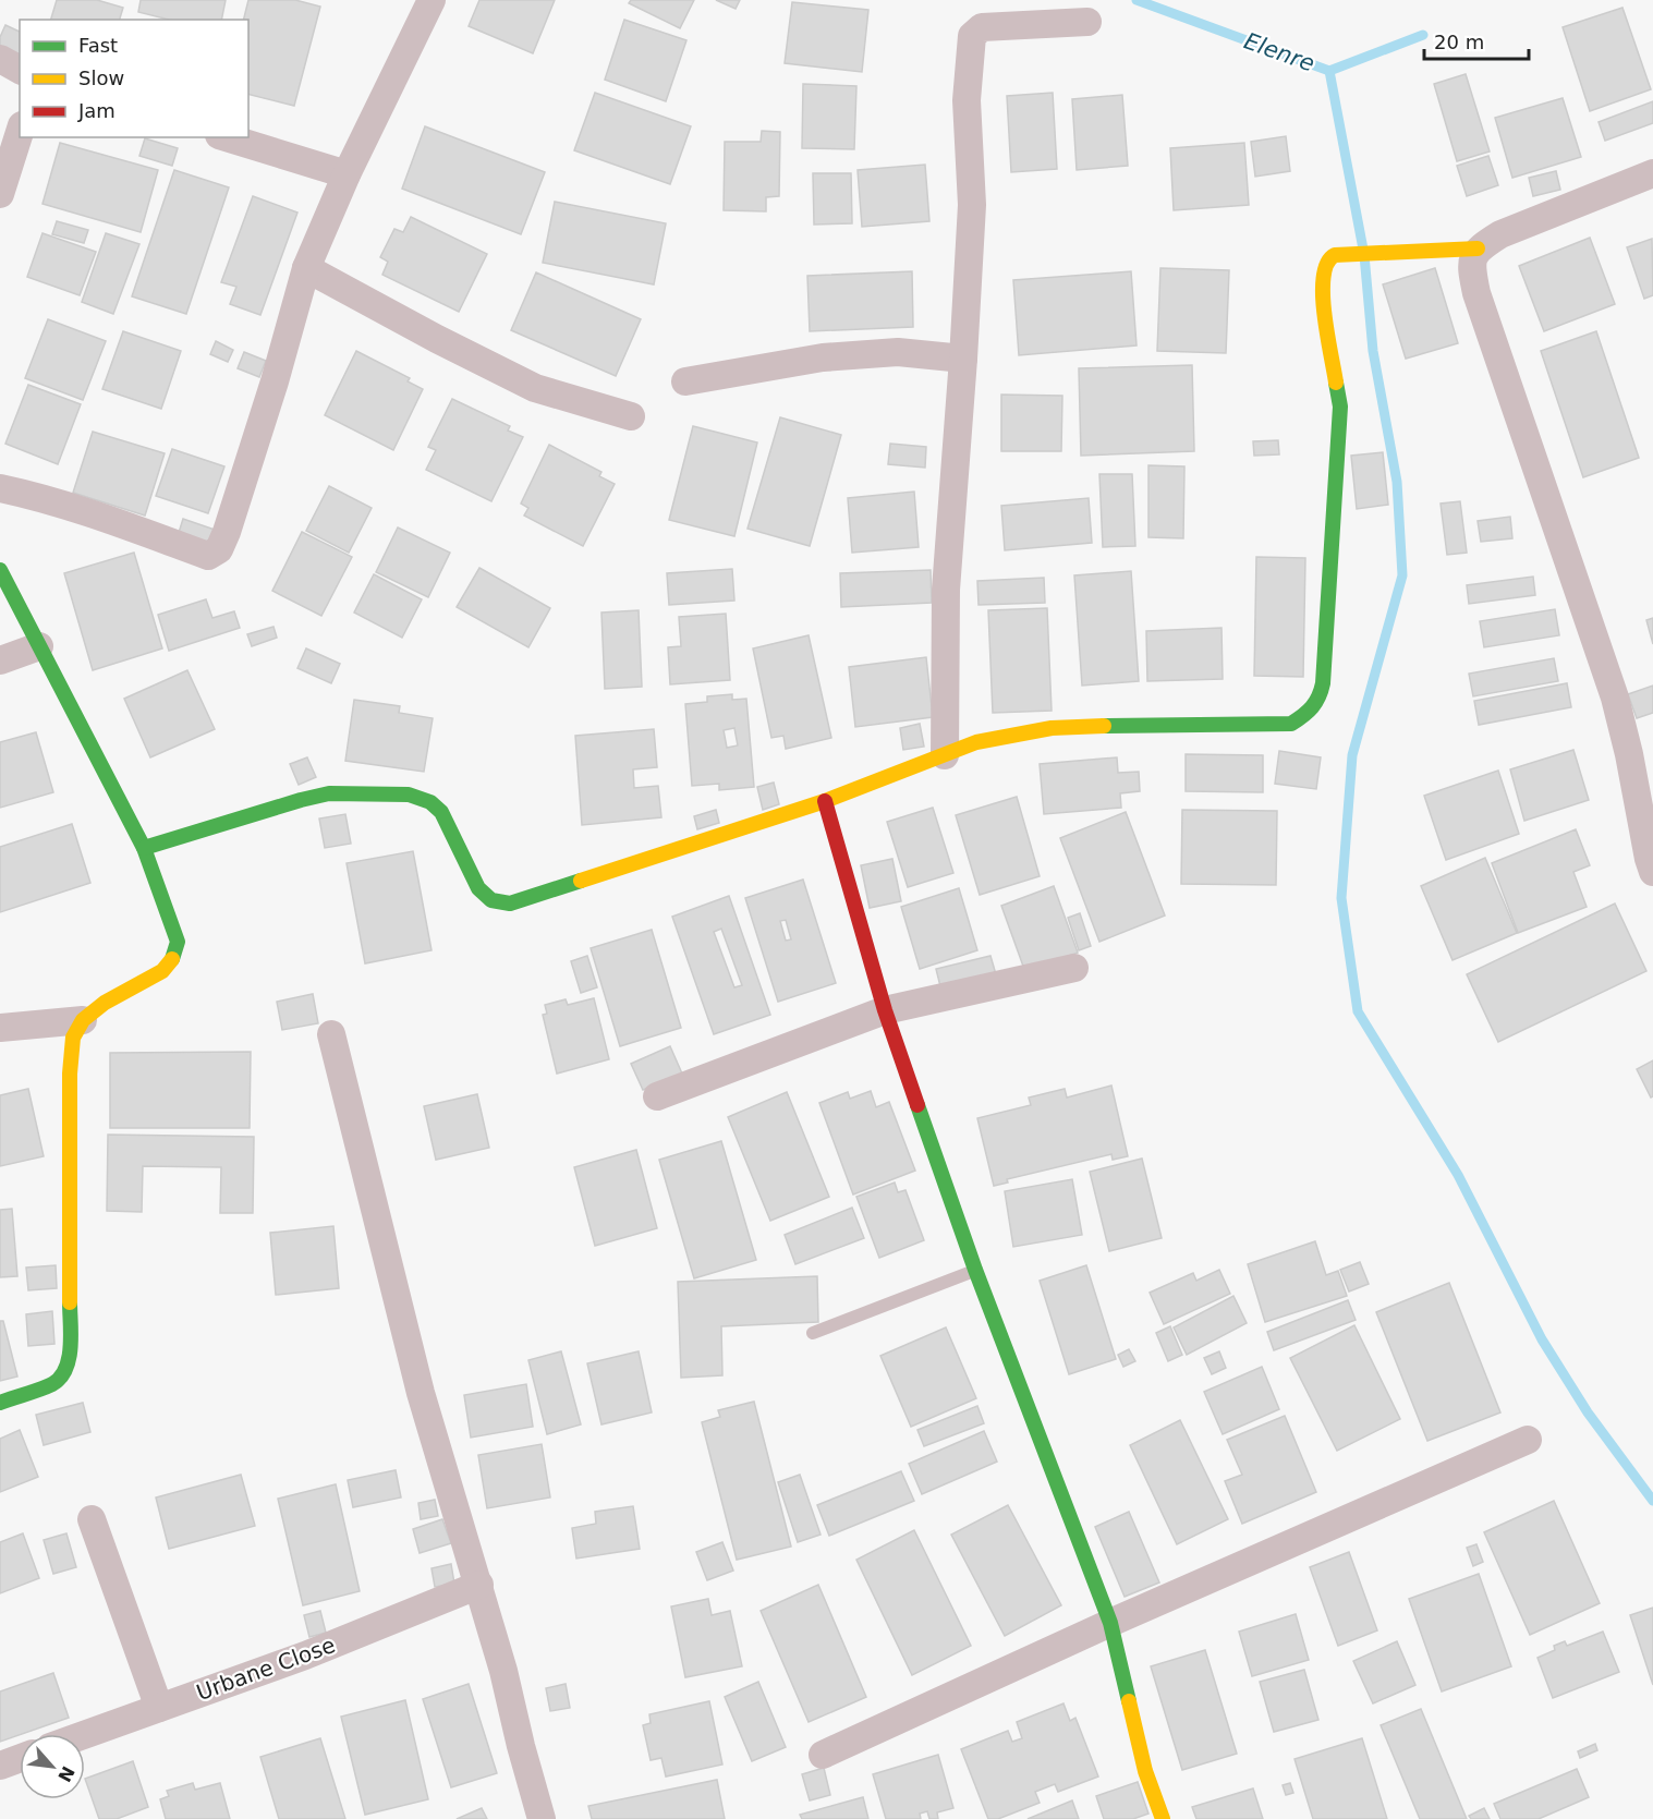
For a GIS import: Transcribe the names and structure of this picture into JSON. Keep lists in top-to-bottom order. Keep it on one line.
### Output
{"streets":{"street":["Urbane Close"]},"water":["Elenre"],"legend":["Fast","Slow","Jam"],"scale_bar":"20 m","north":"bottom right"}
